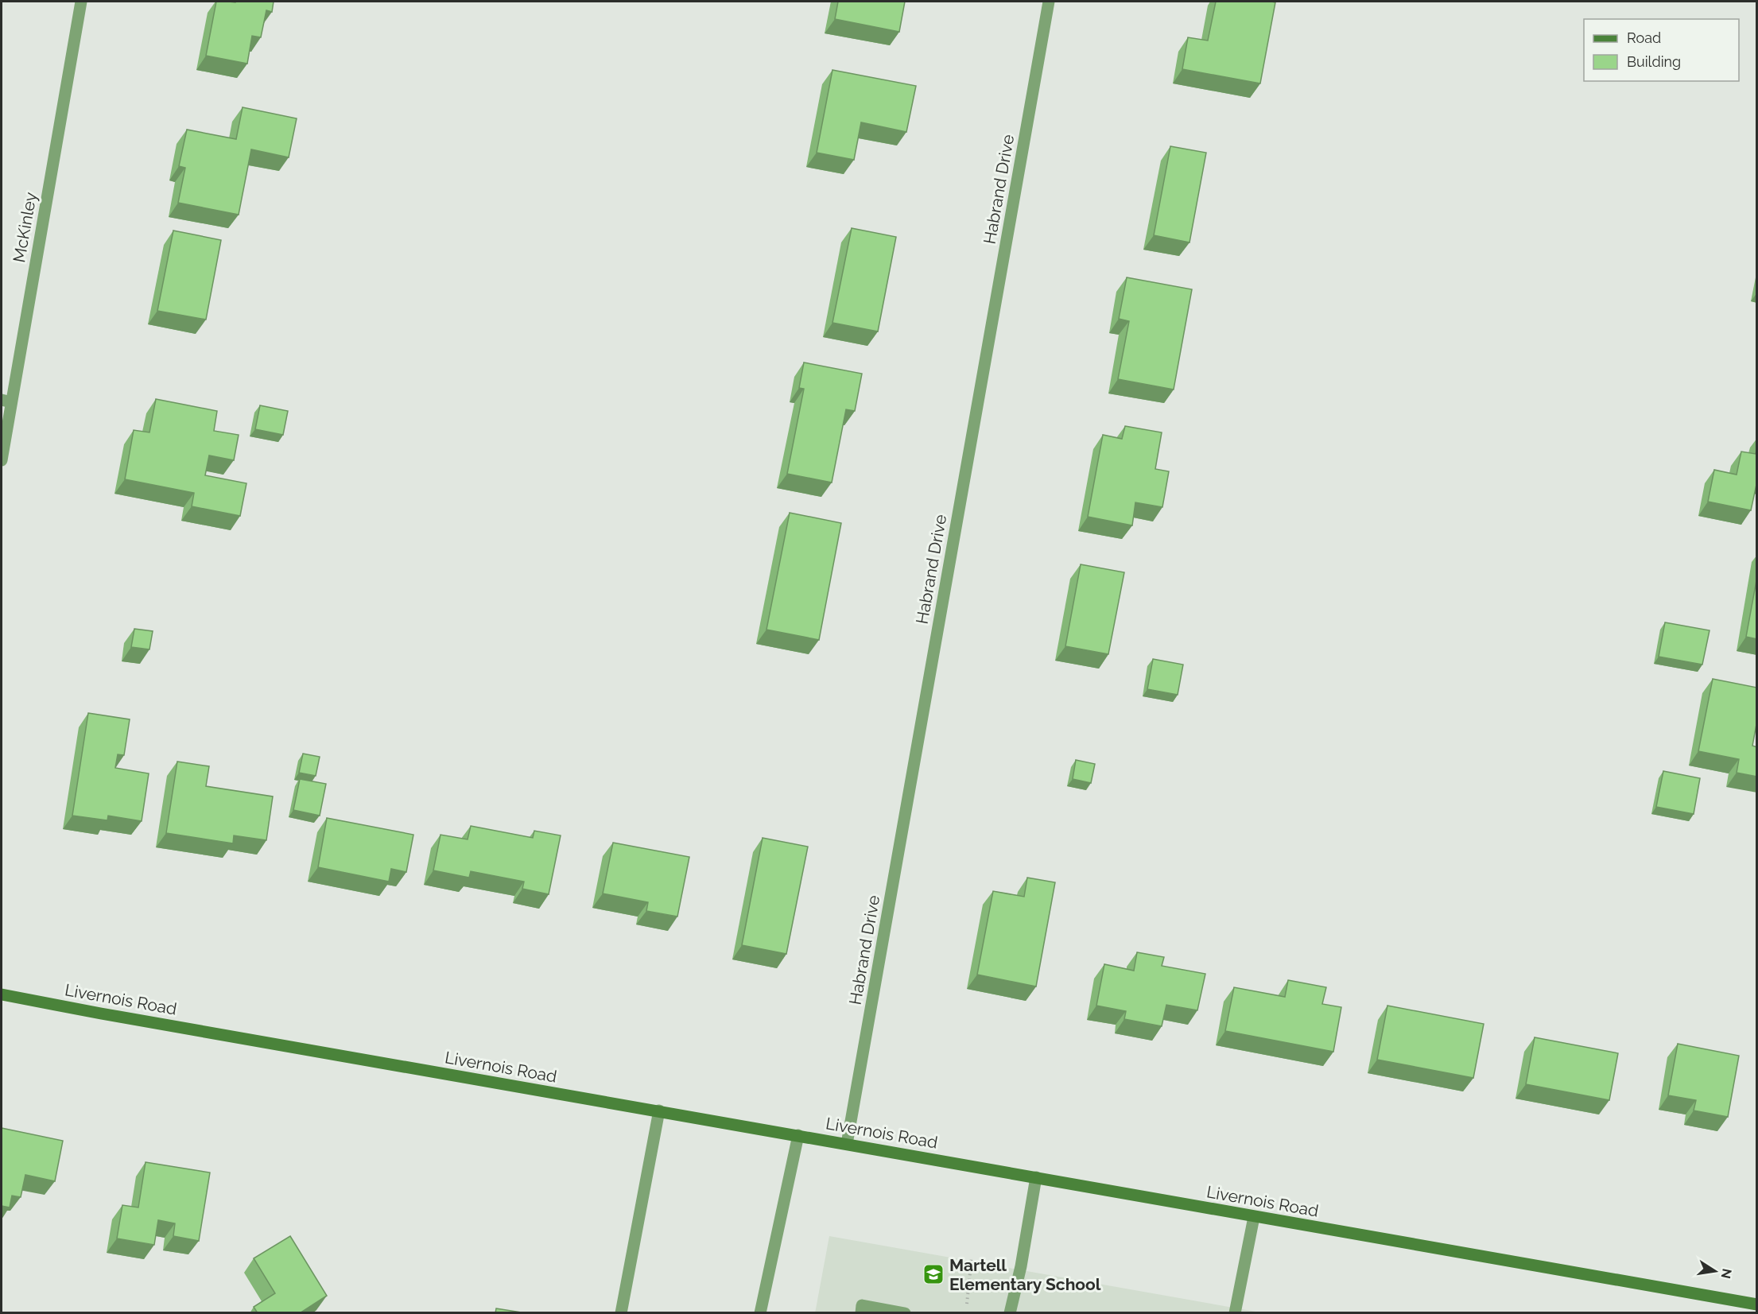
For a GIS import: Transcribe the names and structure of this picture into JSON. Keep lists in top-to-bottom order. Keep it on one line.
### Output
{"streets":{"main road":["Livernois Road"],"street":["Habrand Drive","McKinley"]},"crossings":[["Habrand Drive","Livernois Road"]],"places":{"school or university":["Martell Elementary School"]},"legend":["Road","Building"],"north":"right"}
